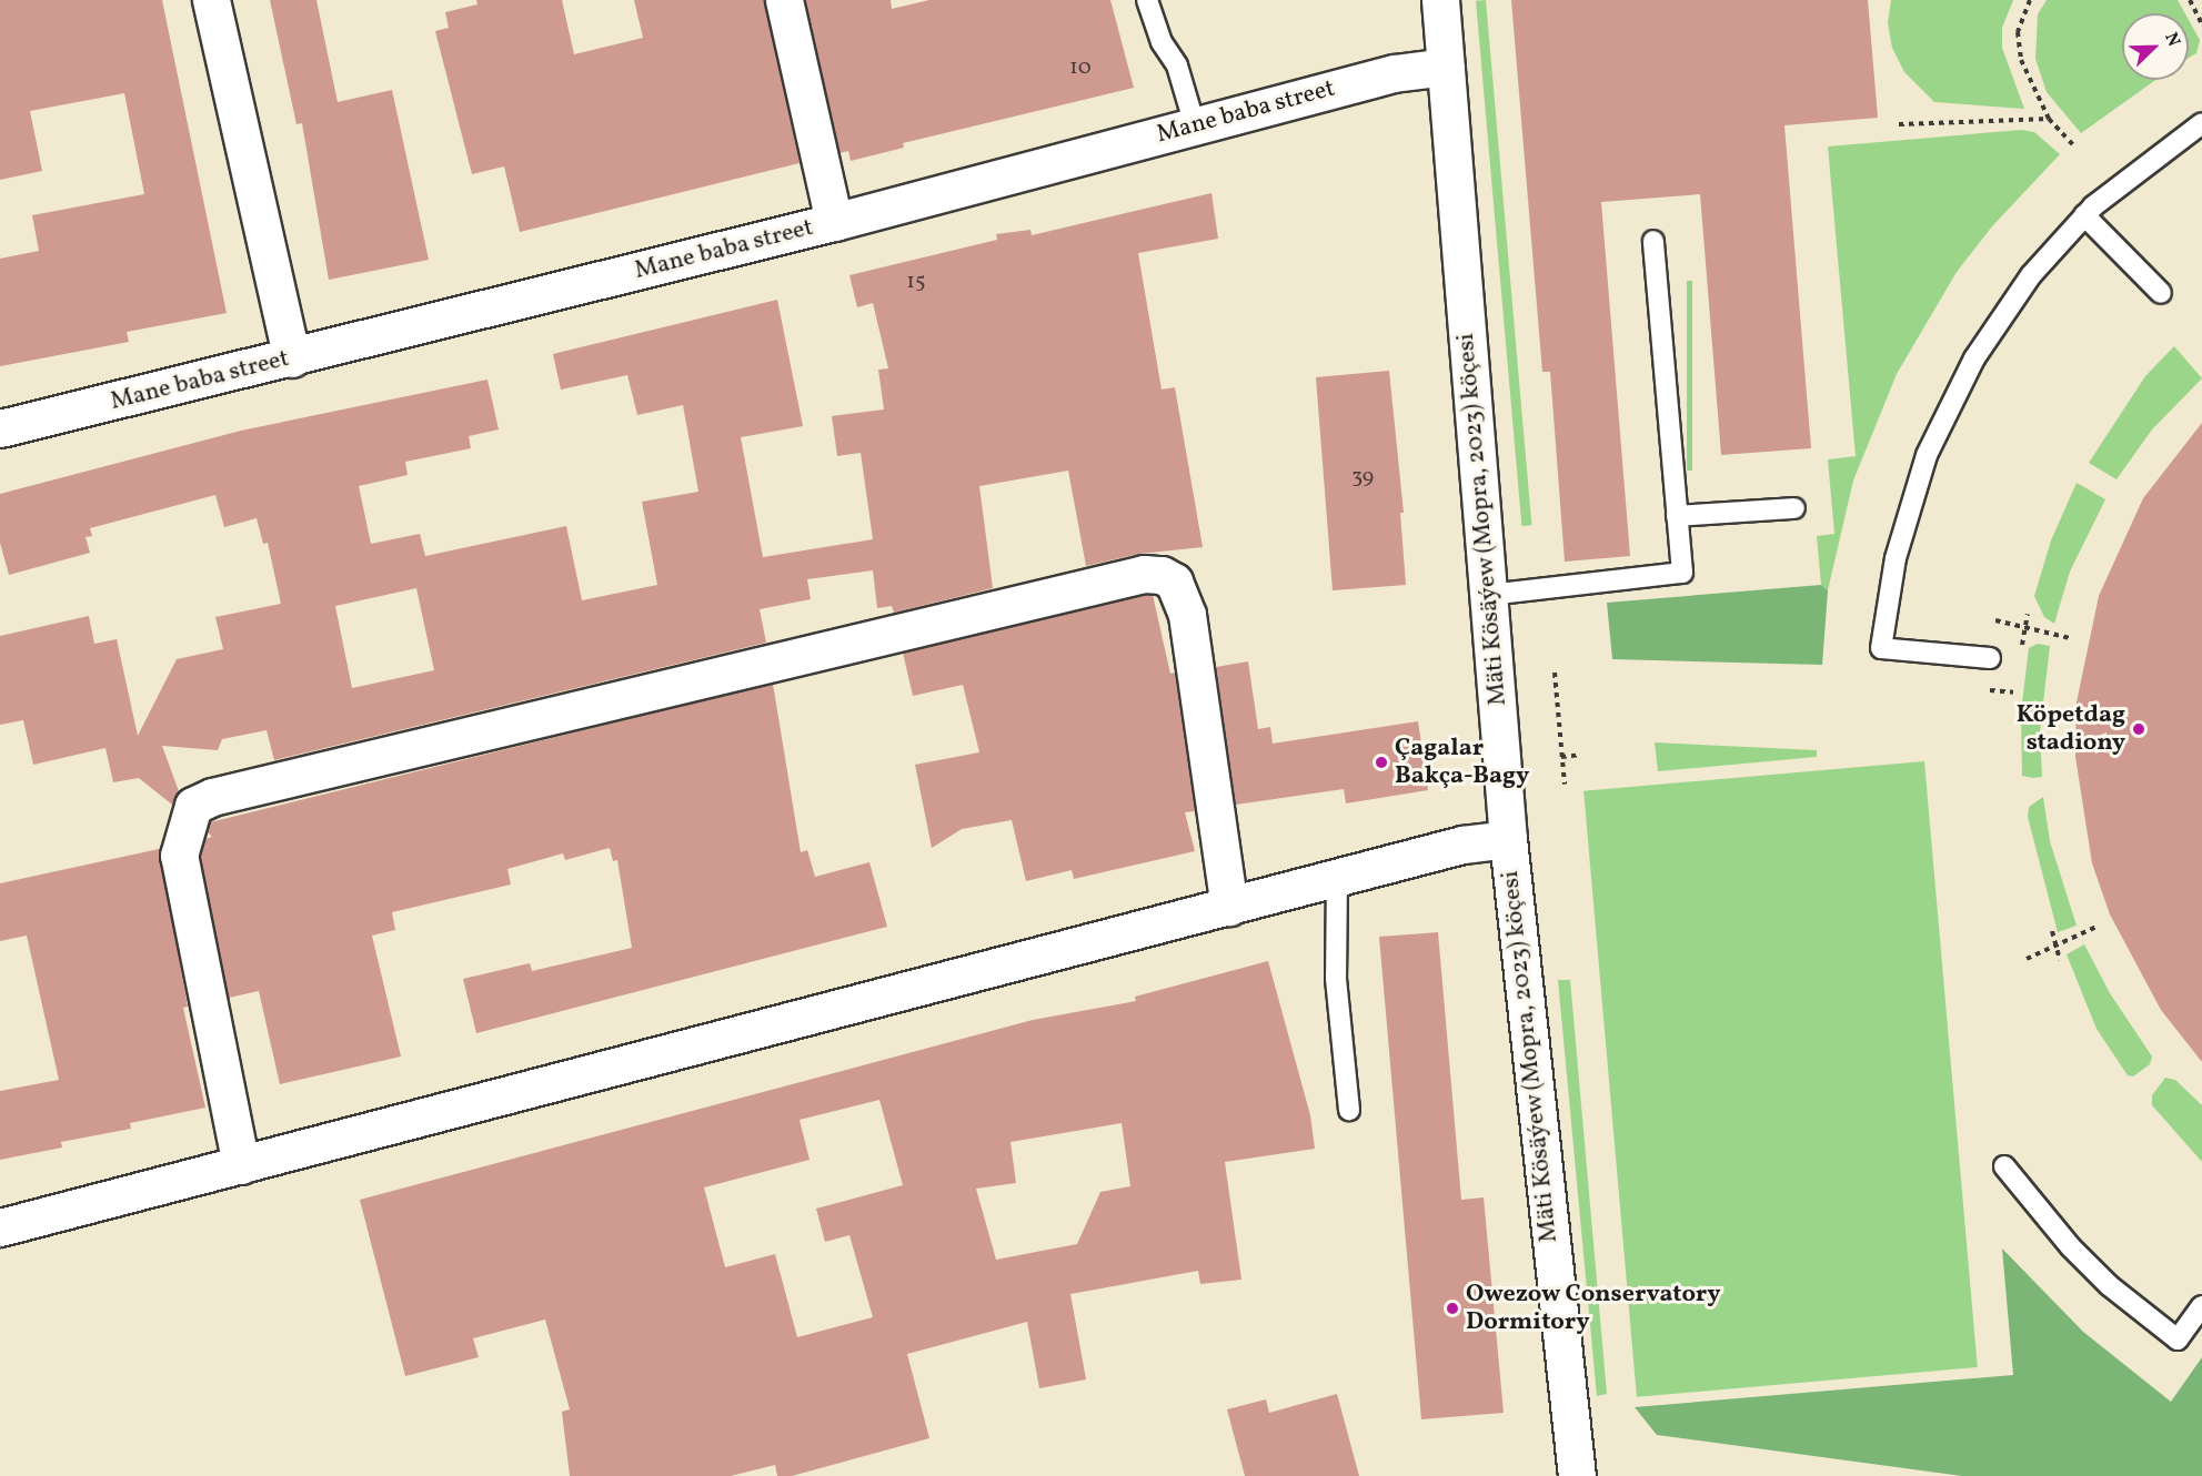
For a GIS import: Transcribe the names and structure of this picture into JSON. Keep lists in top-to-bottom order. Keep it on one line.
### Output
{"streets":{"street":["Mane baba street","Mäti Kösäýew (Mopra, 2023) köçesi"]},"crossings":[["Mane baba street","Mäti Kösäýew (Mopra, 2023) köçesi"]],"places":["Köpetdag stadiony","Çagalar Bakça-Bagy","Owezow Conservatory Dormitory"],"house_numbers":["10","15","39"],"north":"top right"}
